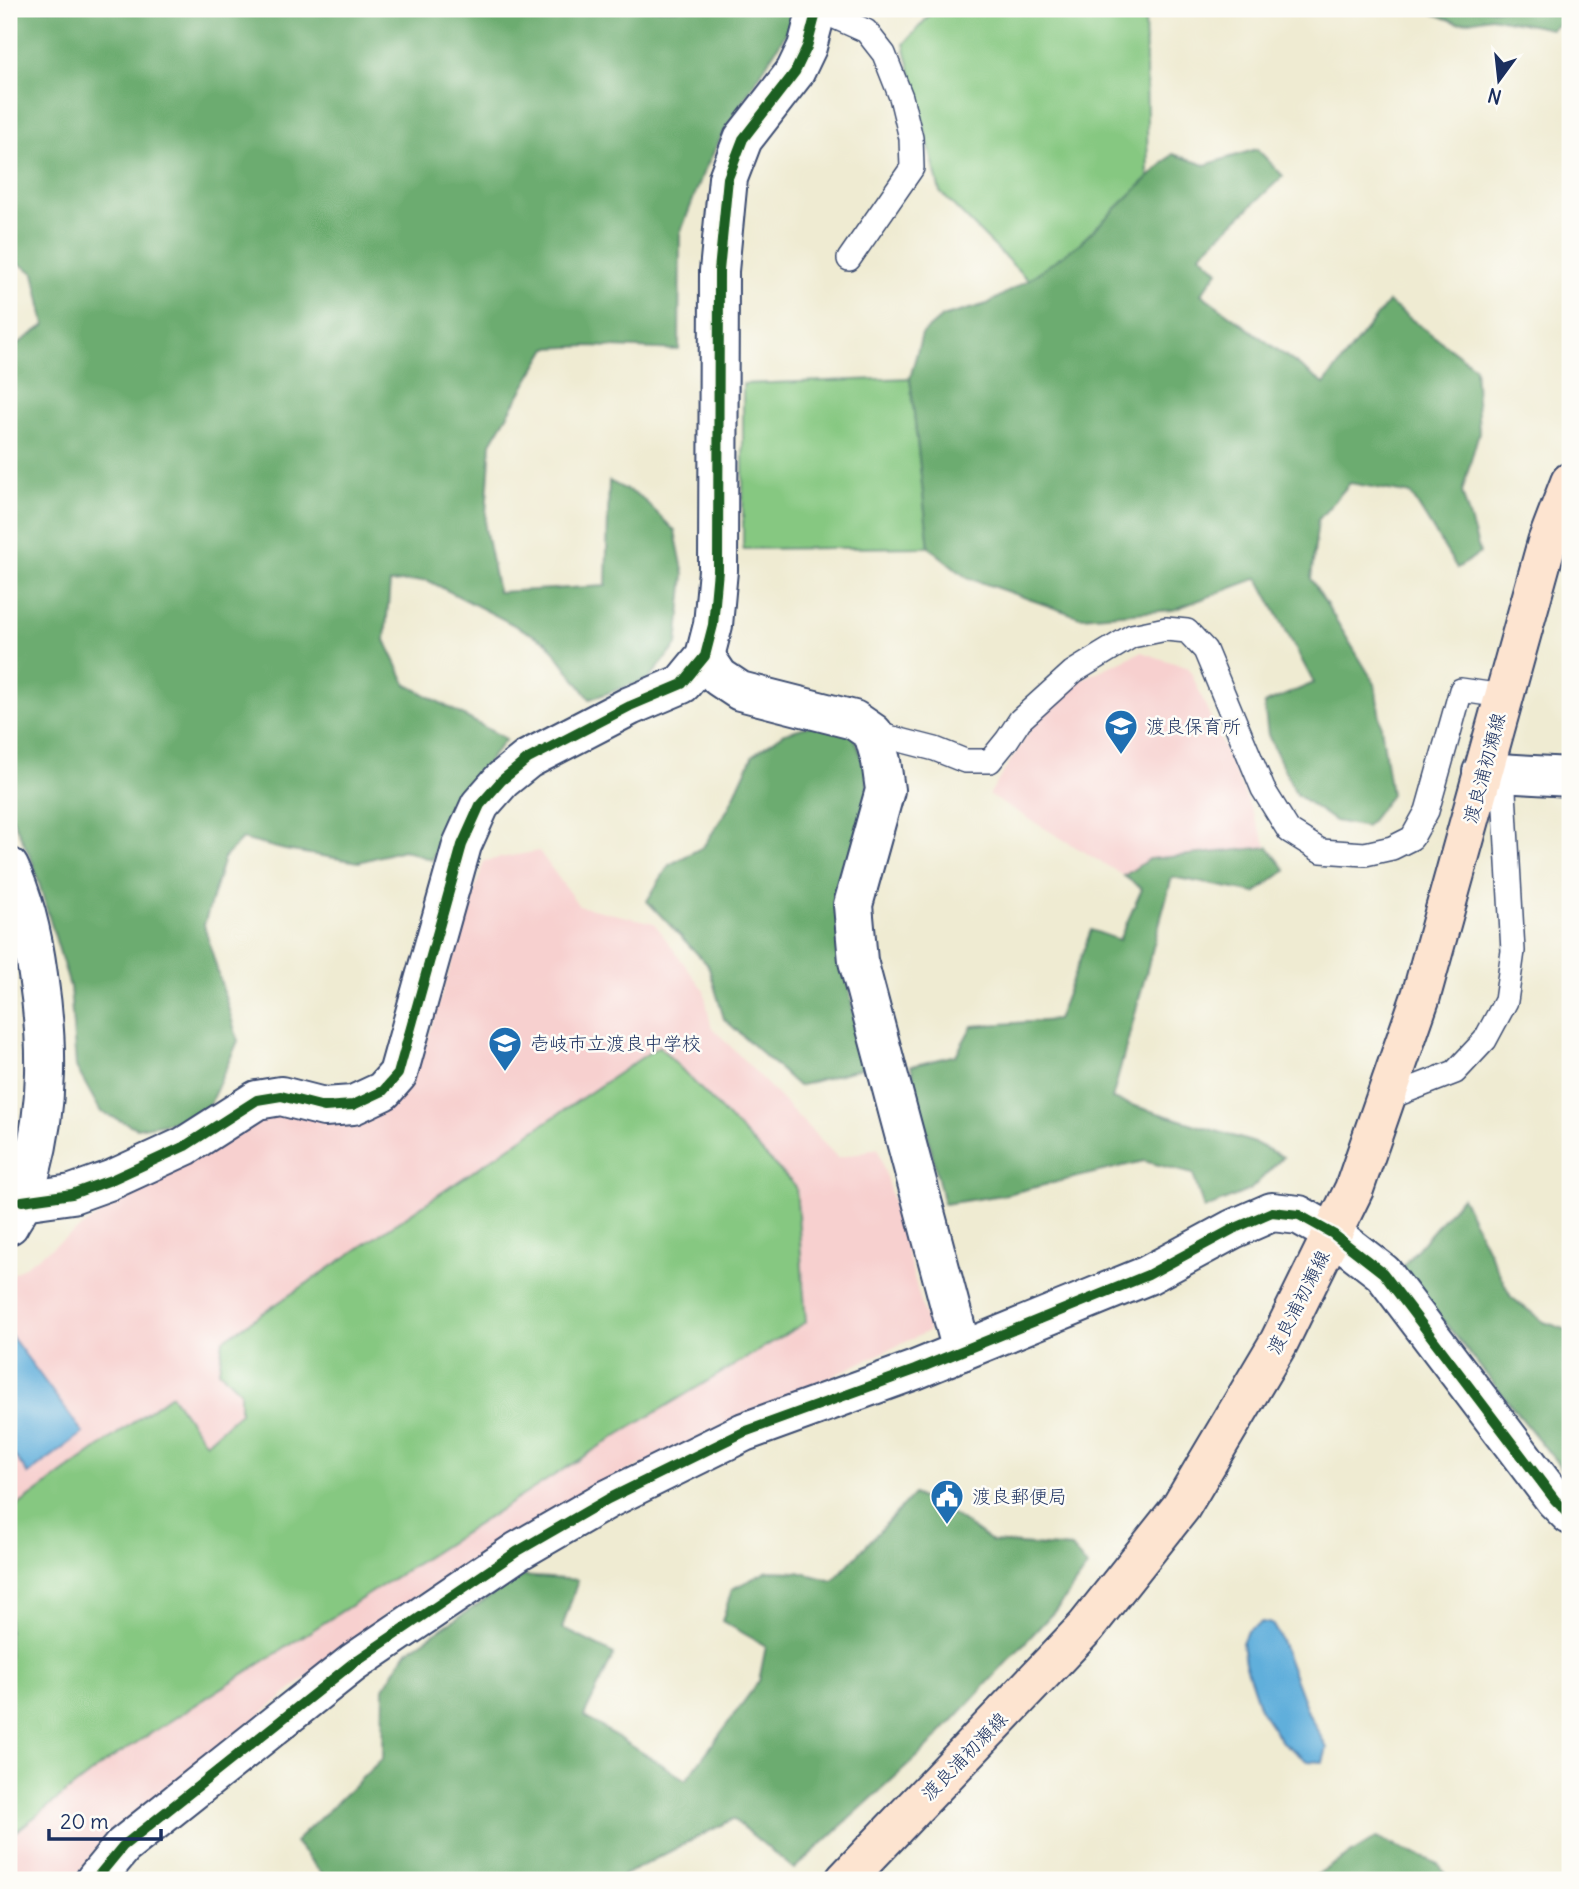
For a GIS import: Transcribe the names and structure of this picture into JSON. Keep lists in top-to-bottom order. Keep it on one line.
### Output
{"streets":{"main road":["渡良浦初瀬線"]},"places":{"school or university":["渡良保育所","壱岐市立渡良中学校"],"public building":["渡良郵便局"]},"scale_bar":"20 m","north":"bottom"}
